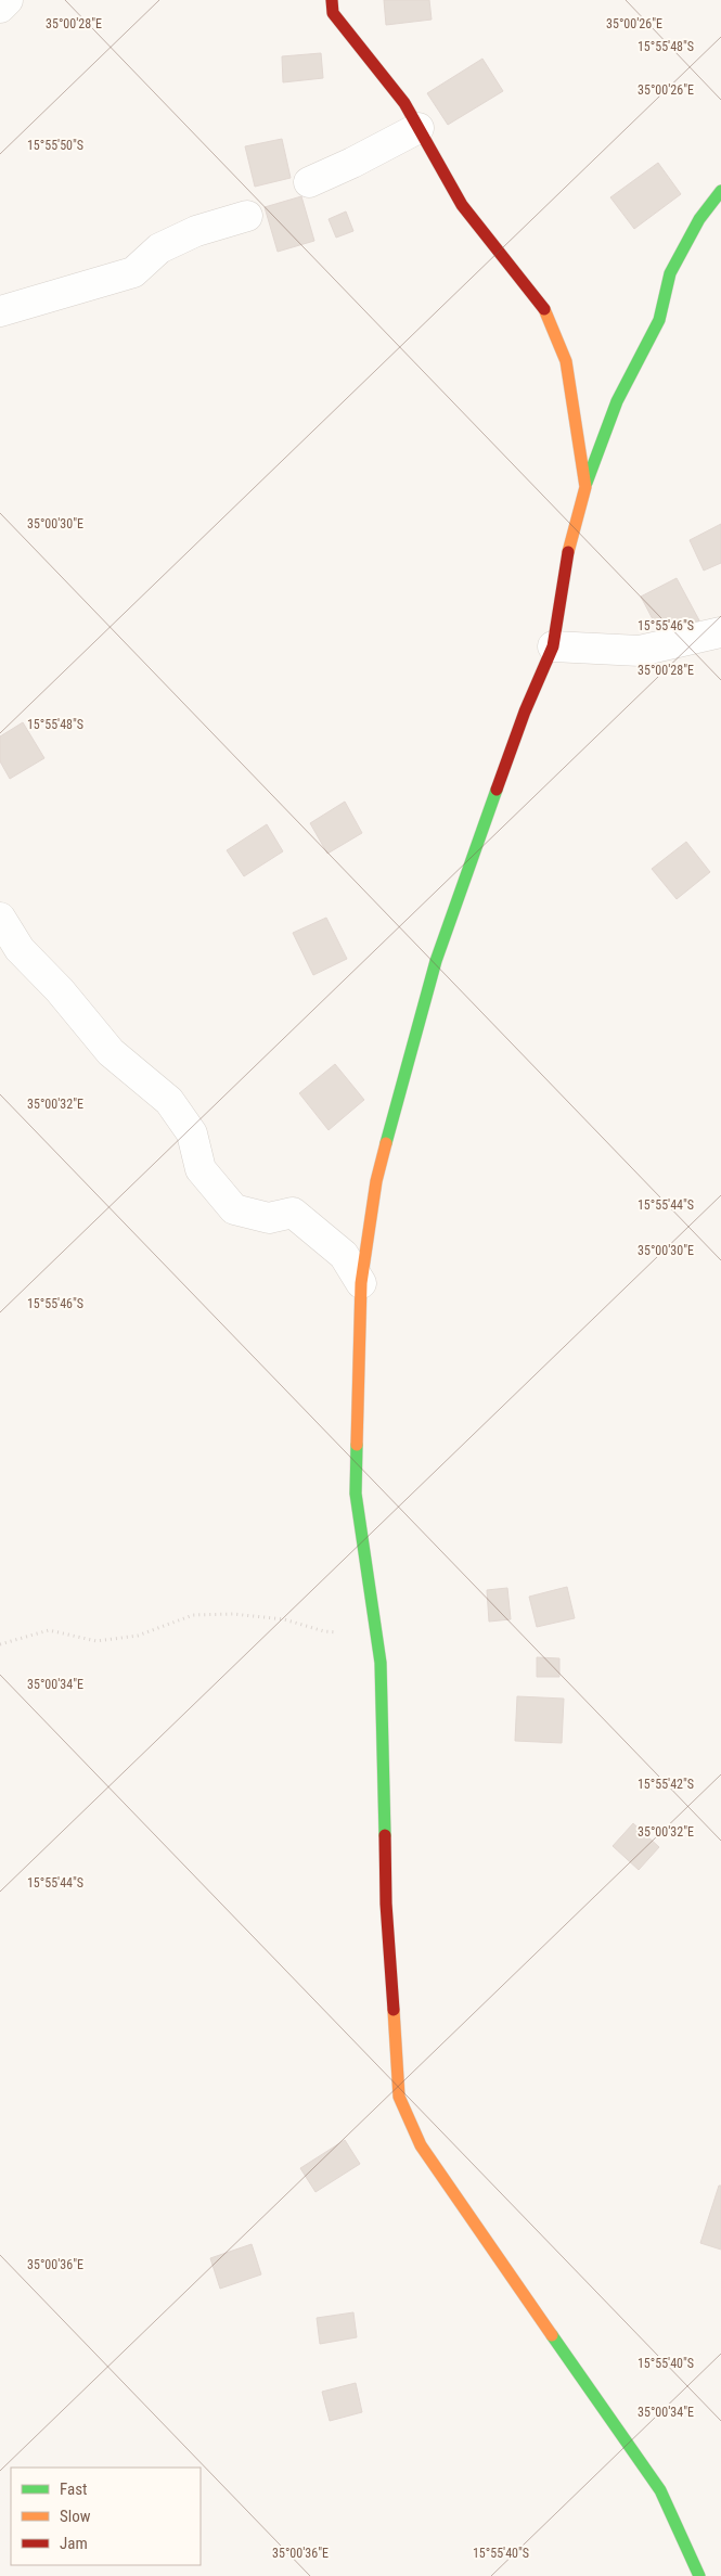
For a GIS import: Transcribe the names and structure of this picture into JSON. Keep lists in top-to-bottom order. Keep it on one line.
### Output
{"legend":["Fast","Slow","Jam"],"coordinates":["35°00'28\"E","35°00'26\"E","15°55'48\"S","15°55'50\"S","35°00'30\"E","15°55'46\"S","35°00'32\"E","15°55'44\"S","35°00'34\"E","15°55'42\"S","35°00'36\"E","15°55'40\"S"]}
